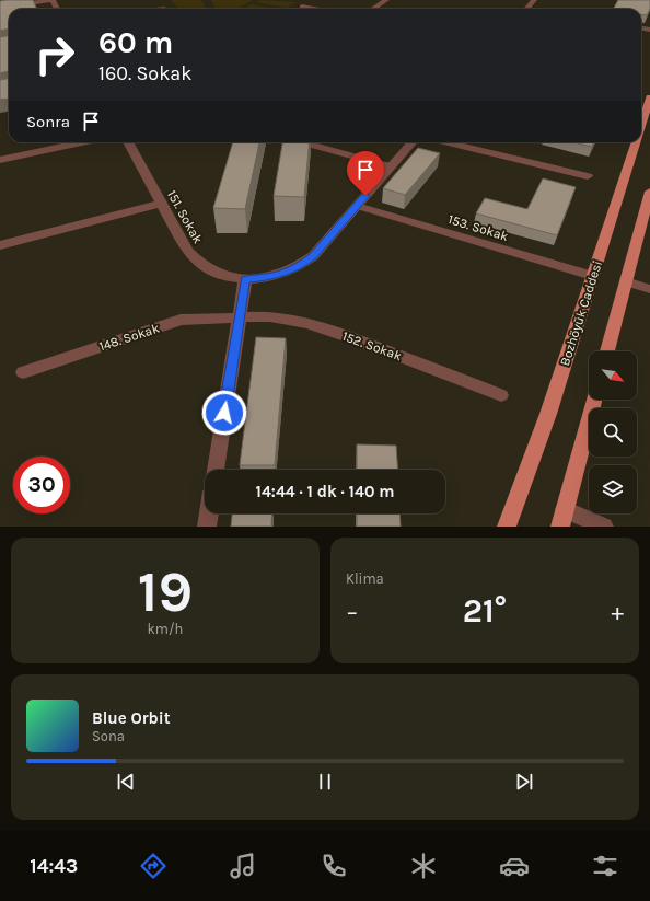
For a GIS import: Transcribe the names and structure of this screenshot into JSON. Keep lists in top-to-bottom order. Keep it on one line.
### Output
{"streets":{"main road":["Bozhöyük Caddesi"],"street":["151. Sokak","153. Sokak","148. Sokak","152. Sokak"]},"crossings":[["151. Sokak","153. Sokak"],["153. Sokak","Bozhöyük Caddesi"],["148. Sokak","152. Sokak"]],"north":"bottom right","page":{"turn":["60 m","160. Sokak"],"then":"Sonra","limit":"30","trip":"14:44 · 1 dk · 140 m","tile":[["19","km/h"],"Klima"],"heat":["−","21°","+"],"song":["Blue Orbit","Sona"],"tabs":"14:43"}}
